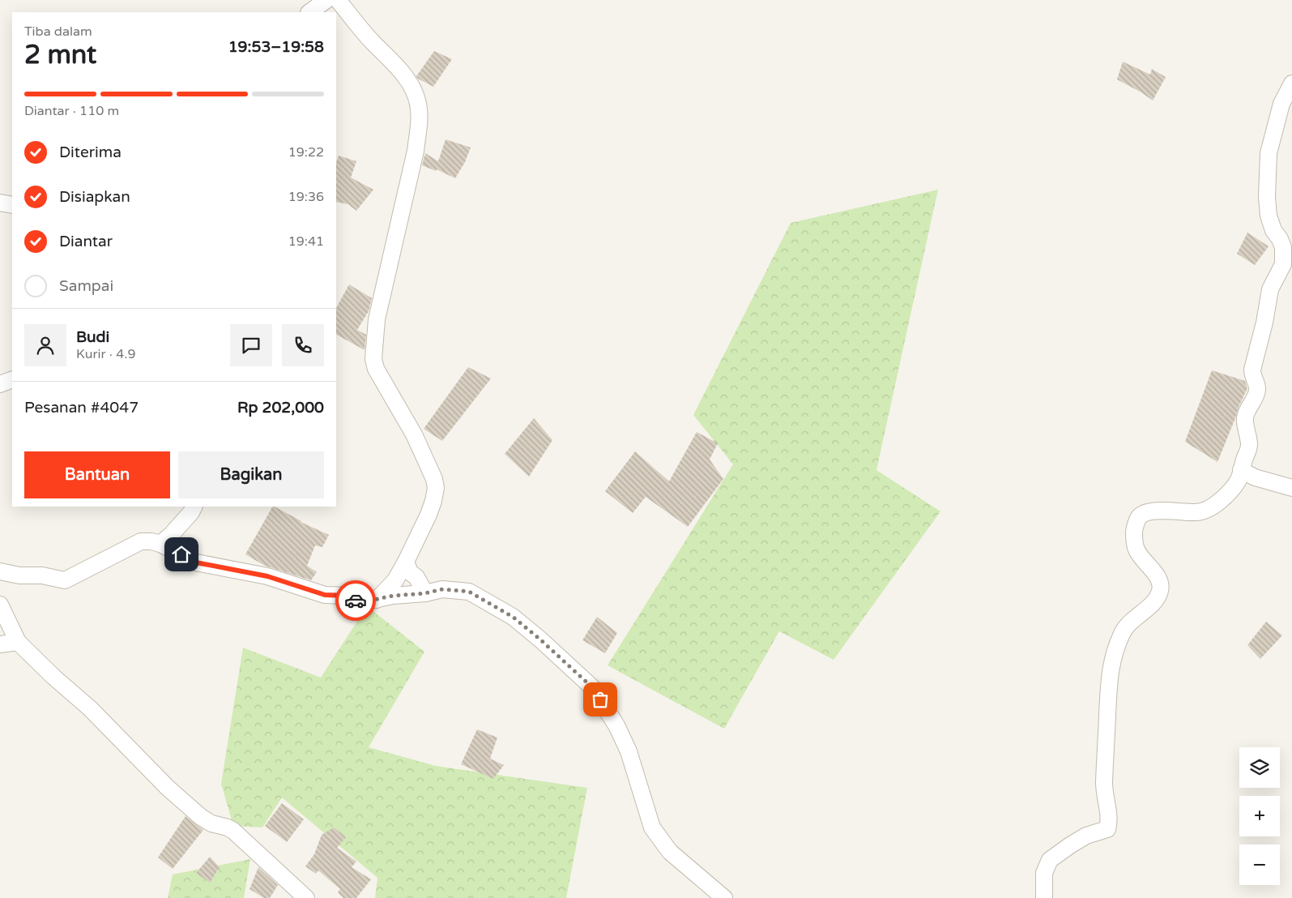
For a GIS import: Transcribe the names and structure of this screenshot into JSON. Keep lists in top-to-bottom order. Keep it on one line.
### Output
{"page":{"heading":["2 mnt","Tiba dalam","19:53–19:58"],"panel":["Budi","Kurir · 4.9","Pesanan #4047","Rp 202,000"],"bar":"Diantar · 110 m","list":[["Diterima","19:22"],["Disiapkan","19:36"],["Diantar","19:41"],"Sampai"],"buttons":["Bantuan","Bagikan"],"map_buttons":["+","−"]}}
